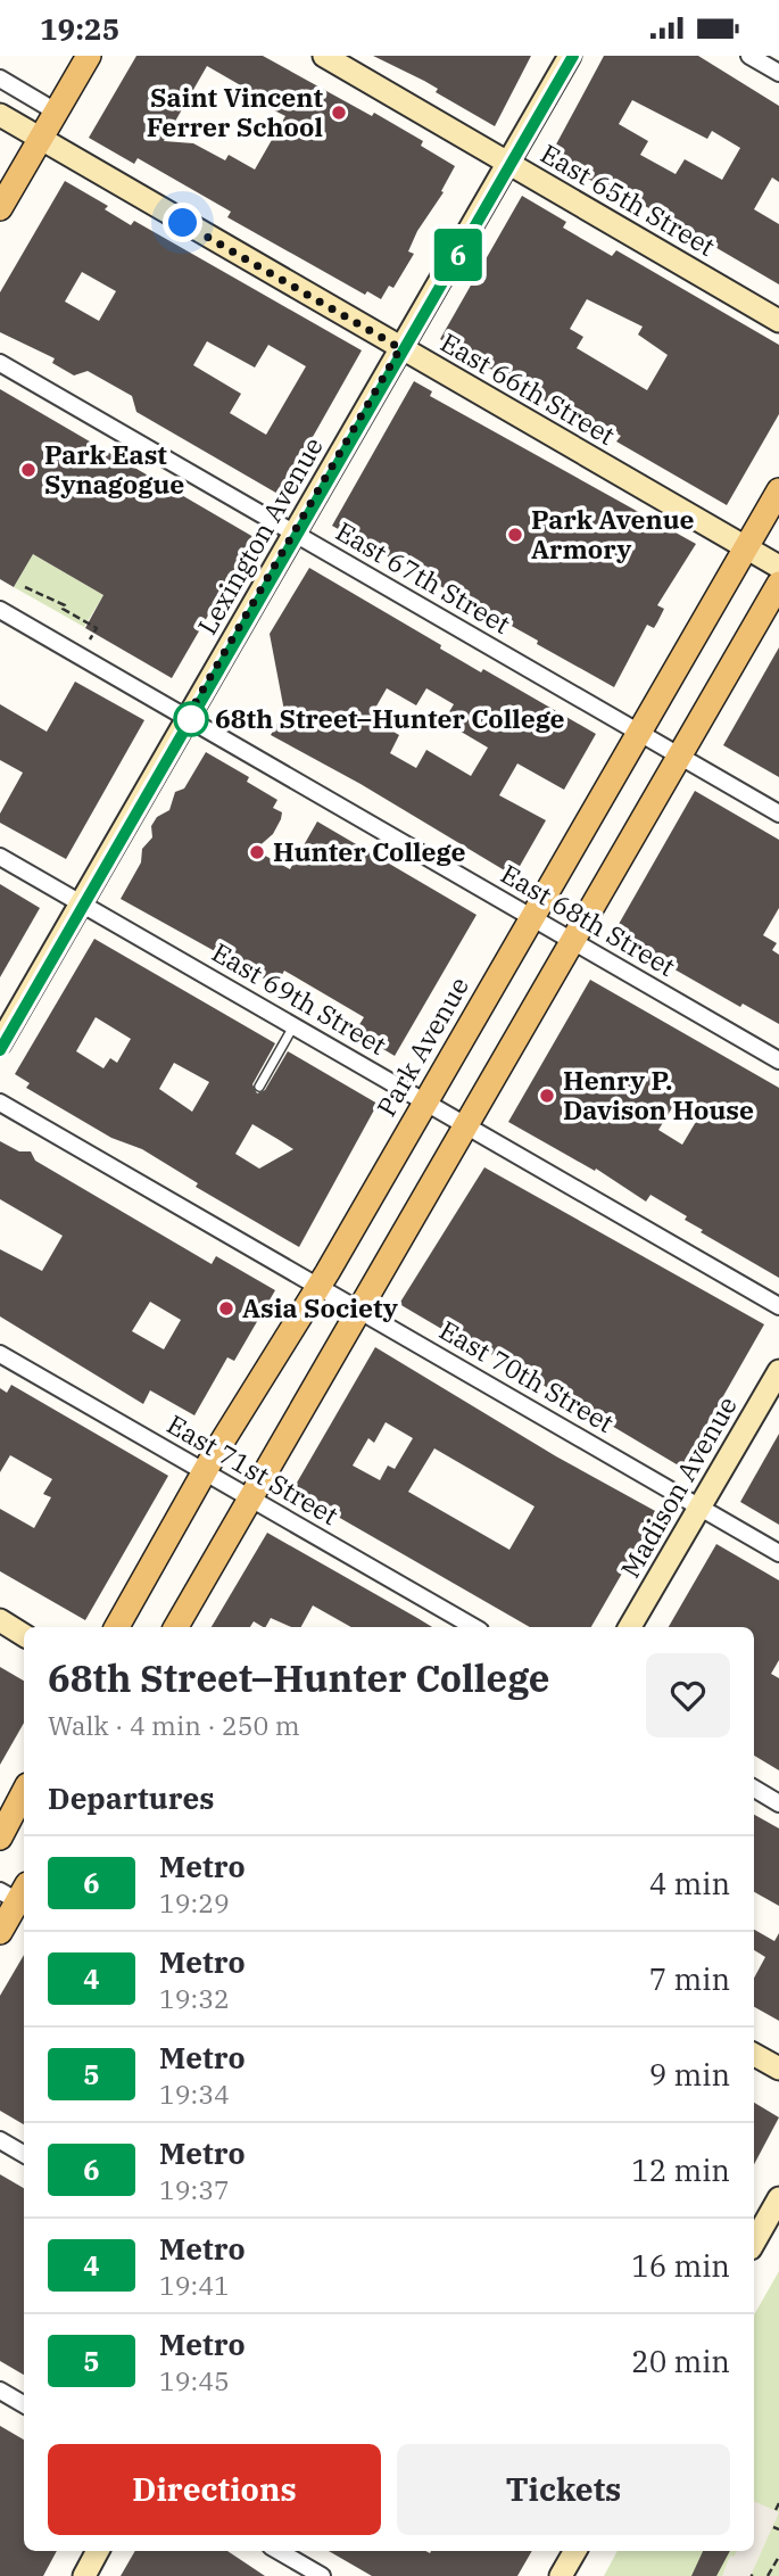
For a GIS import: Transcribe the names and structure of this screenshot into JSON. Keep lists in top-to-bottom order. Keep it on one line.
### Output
{"streets":{"main road":["East 65th Street","East 66th Street","Lexington Avenue","Park Avenue","Madison Avenue"],"street":["East 67th Street","East 68th Street","East 69th Street","East 70th Street","East 71st Street"]},"crossings":[["East 65th Street","Lexington Avenue"],["East 66th Street","Lexington Avenue"],["East 66th Street","Park Avenue"],["Lexington Avenue","East 67th Street"],["Lexington Avenue","East 68th Street"],["Lexington Avenue","East 69th Street"],["East 67th Street","Park Avenue"],["East 68th Street","Park Avenue"],["East 69th Street","Park Avenue"],["Park Avenue","East 70th Street"],["Park Avenue","East 71st Street"],["East 70th Street","Madison Avenue"]],"places":["Saint Vincent Ferrer School","Park East Synagogue","Park Avenue Armory","68th Street–Hunter College","Hunter College","Henry P. Davison House","Asia Society"],"lines":["metro line 6"],"page":{"status":"19:25","on_map":"6","heading":[["68th Street–Hunter College","Walk · 4 min · 250 m"],"Departures"],"list":[{"mark":"6","name":"Metro","note":"19:29","value":"4 min"},{"mark":"4","name":"Metro","note":"19:32","value":"7 min"},{"mark":"5","name":"Metro","note":"19:34","value":"9 min"},{"mark":"6","name":"Metro","note":"19:37","value":"12 min"},{"mark":"4","name":"Metro","note":"19:41","value":"16 min"},{"mark":"5","name":"Metro","note":"19:45","value":"20 min"}],"buttons":["Directions","Tickets"]}}
